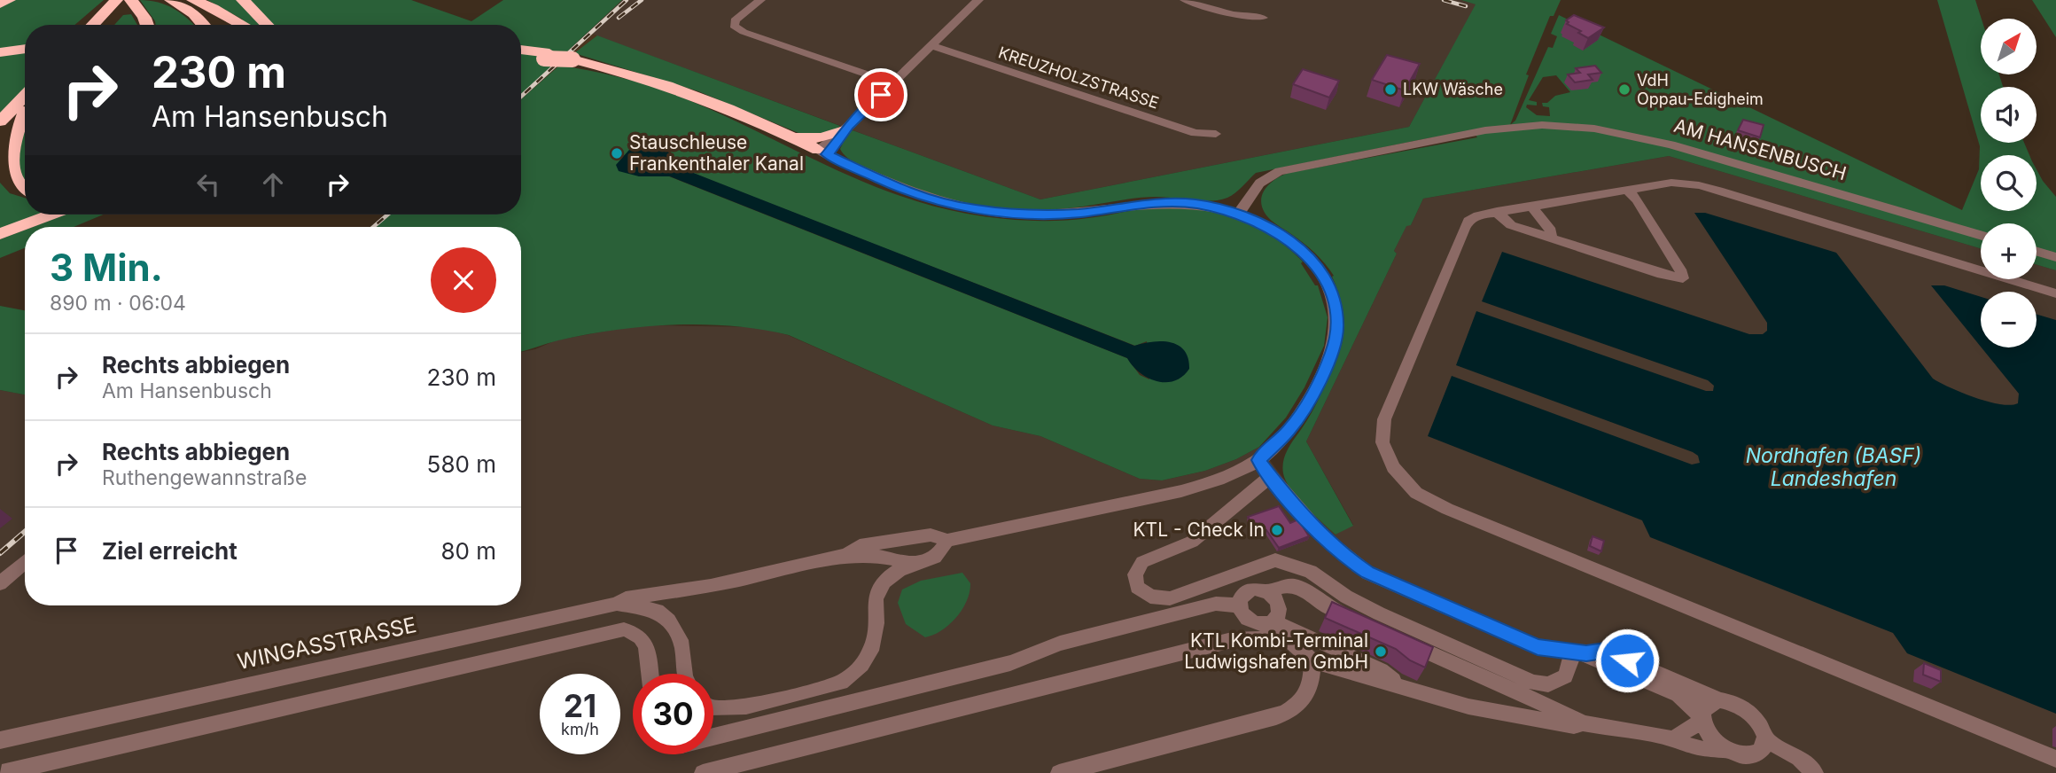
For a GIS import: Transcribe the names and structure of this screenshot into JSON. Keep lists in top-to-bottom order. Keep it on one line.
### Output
{"streets":{"street":["KREUZHOLZSTRASSE","AM HANSENBUSCH","WINGASSTRASSE"]},"water":["Nordhafen (BASF) Landeshafen"],"places":["LKW Wäsche","VdH Oppau-Edigheim","Stauschleuse Frankenthaler Kanal","KTL - Check In","KTL Kombi-Terminal Ludwigshafen GmbH"],"north":"top right","page":{"map_buttons":["+","−"],"turn":["230 m","Am Hansenbusch"],"heading":["3 Min.","890 m · 06:04"],"list":[{"name":"Rechts abbiegen","note":"Am Hansenbusch","value":"230 m"},{"name":"Rechts abbiegen","note":"Ruthengewannstraße","value":"580 m"},{"name":"Ziel erreicht","value":"80 m"}],"speed":"21 km/h","limit":"30"}}
